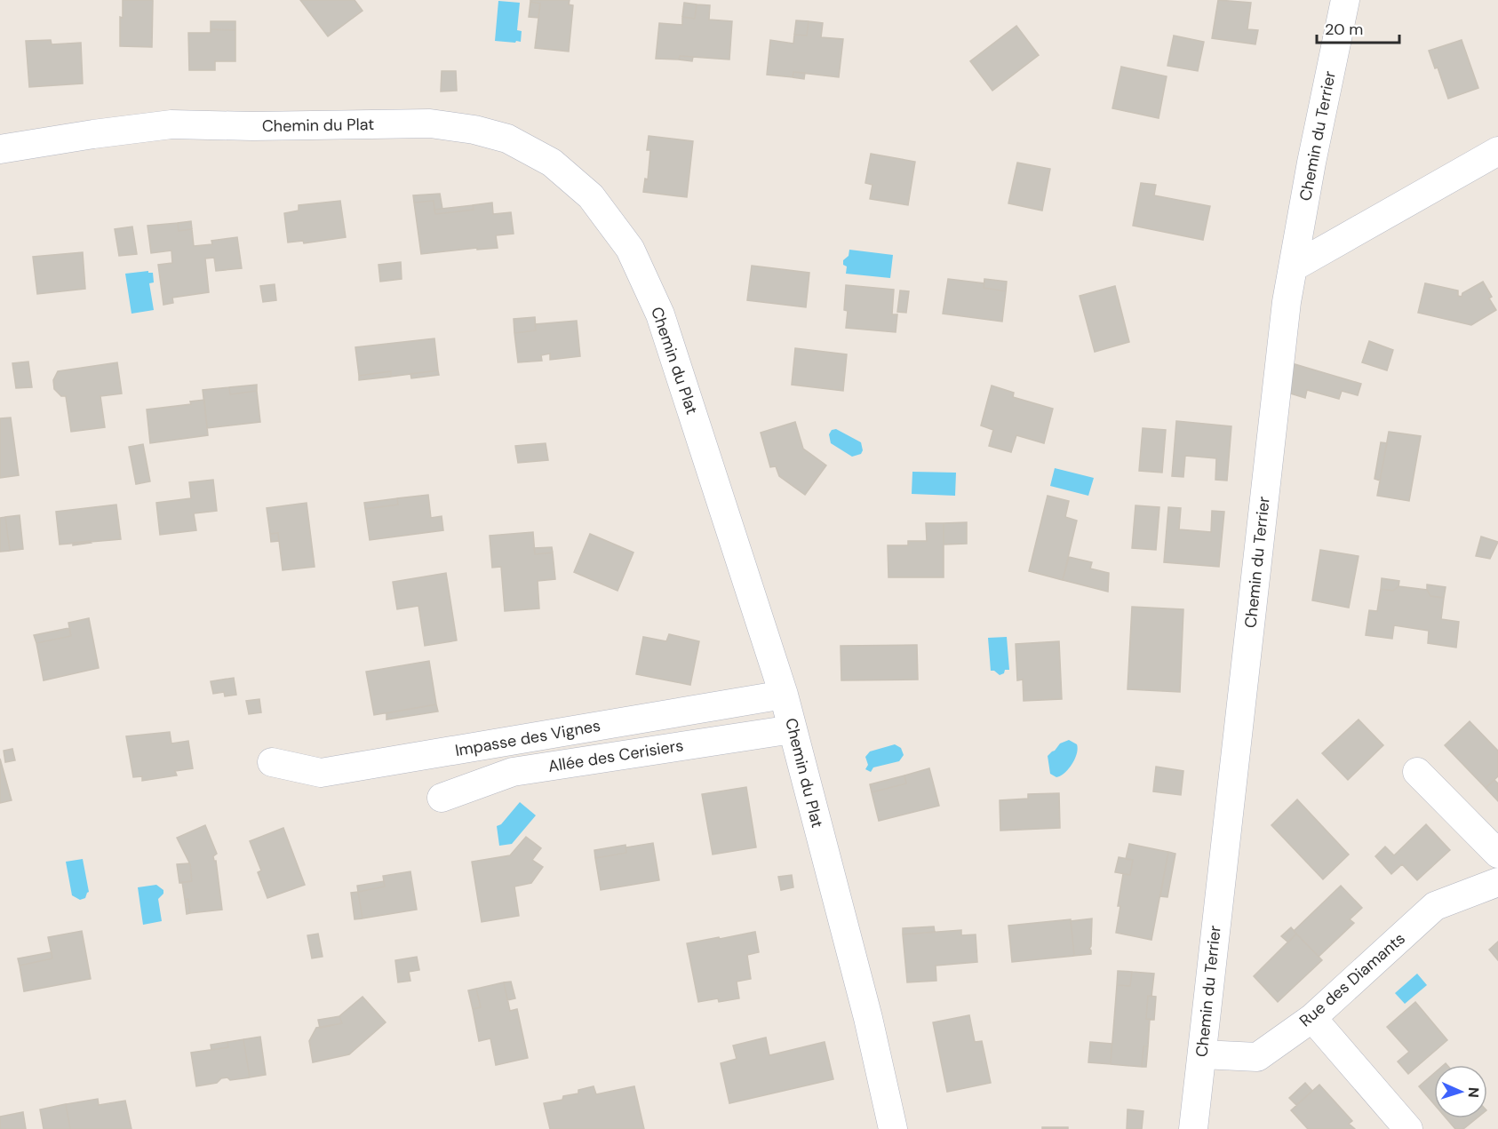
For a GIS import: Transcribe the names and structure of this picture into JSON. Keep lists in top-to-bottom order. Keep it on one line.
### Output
{"streets":{"street":["Chemin du Plat","Chemin du Terrier","Impasse des Vignes","Allée des Cerisiers","Rue des Diamants"]},"crossings":[["Chemin du Plat","Impasse des Vignes"],["Chemin du Plat","Allée des Cerisiers"],["Chemin du Terrier","Rue des Diamants"]],"scale_bar":"20 m","north":"right"}
